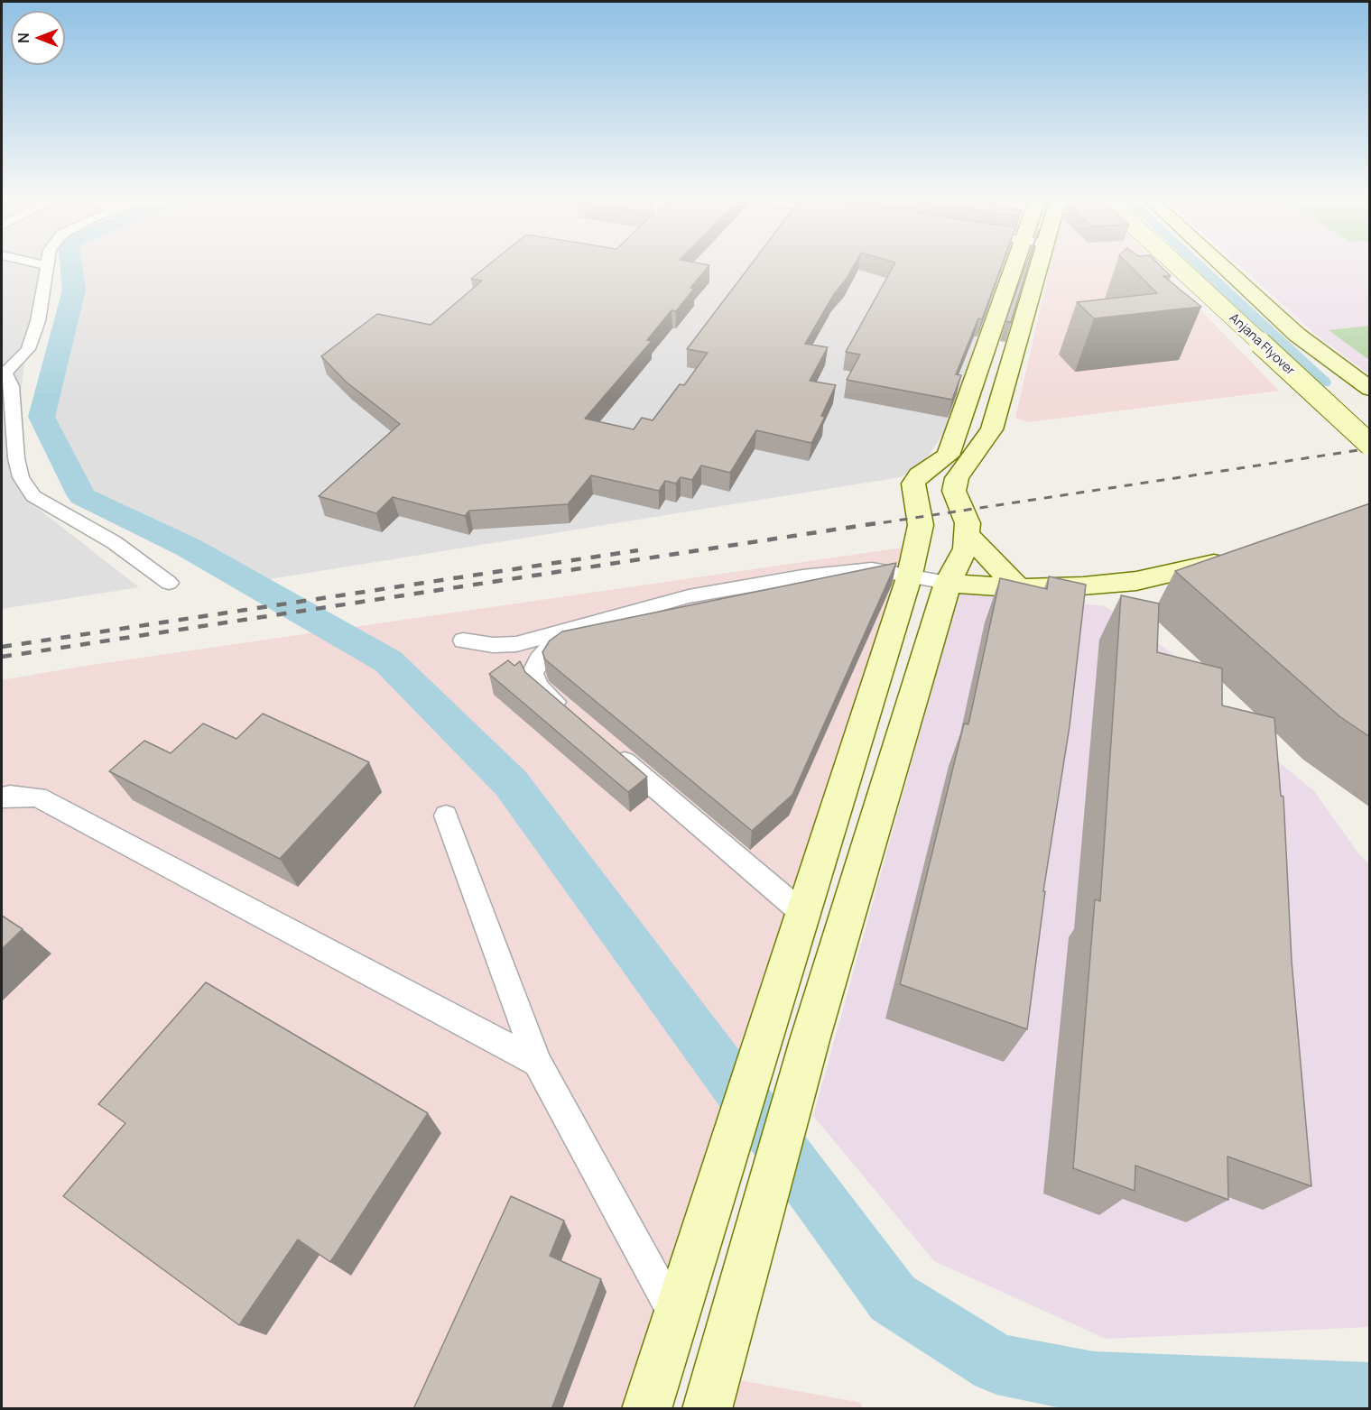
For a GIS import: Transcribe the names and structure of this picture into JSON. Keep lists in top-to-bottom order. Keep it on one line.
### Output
{"streets":{"main road":["Anjana Flyover"]},"north":"left"}
